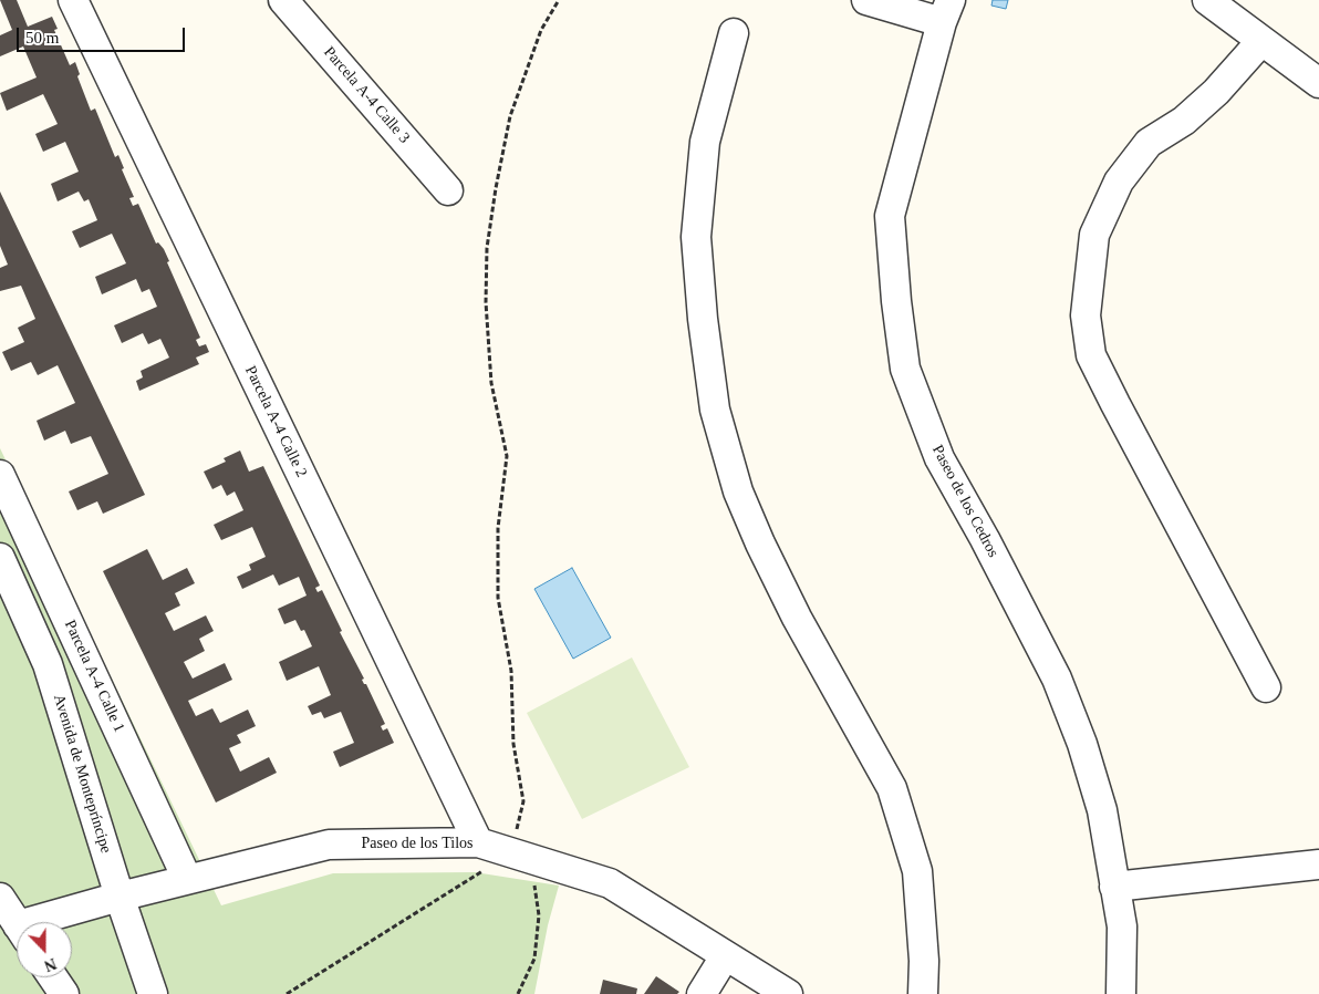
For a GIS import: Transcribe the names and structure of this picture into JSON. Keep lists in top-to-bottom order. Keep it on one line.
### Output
{"streets":{"street":["Parcela A-4 Calle 3","Parcela A-4 Calle 2","Paseo de los Cedros","Parcela A-4 Calle 1","Avenida de Montepríncipe","Paseo de los Tilos"]},"crossings":[["Parcela A-4 Calle 2","Paseo de los Tilos"],["Parcela A-4 Calle 1","Paseo de los Tilos"],["Avenida de Montepríncipe","Paseo de los Tilos"]],"scale_bar":"50 m","north":"bottom"}
